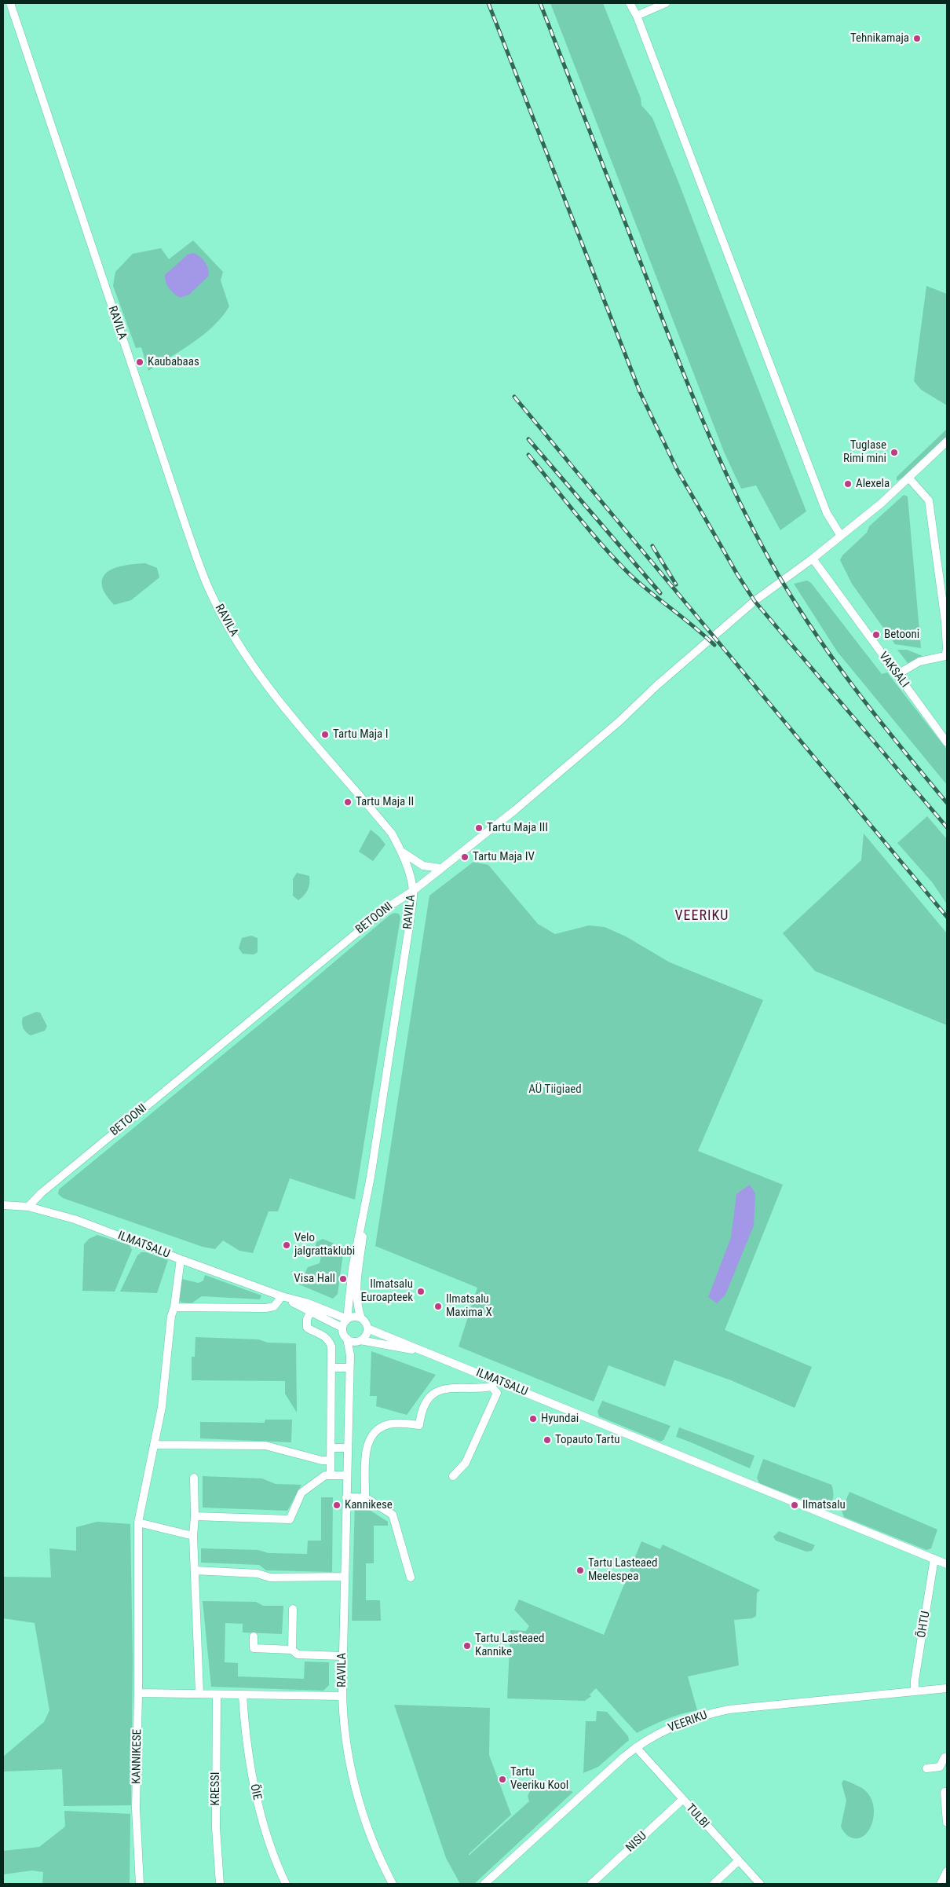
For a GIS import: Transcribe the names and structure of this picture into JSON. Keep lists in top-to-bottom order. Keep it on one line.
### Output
{"streets":{"street":["RAVILA","VAKSALI","BETOONI","ILMATSALU","ÕHTU","VEERIKU","KANNIKESE","KRESSI","ÕIE","TULBI","NISU"]},"crossings":[["RAVILA","BETOONI"],["RAVILA","ILMATSALU"],["VAKSALI","BETOONI"],["BETOONI","ILMATSALU"],["ILMATSALU","ÕHTU"],["ILMATSALU","KANNIKESE"],["ÕHTU","VEERIKU"],["VEERIKU","TULBI"],["TULBI","NISU"]],"districts":["VEERIKU"],"parks":["AÜ Tiigiaed"],"places":["Tehnikamaja","Kaubabaas","Tuglase Rimi mini","Alexela","Betooni","Tartu Maja I","Tartu Maja II","Tartu Maja III","Tartu Maja IV","Velo jalgrattaklubi","Visa Hall","Ilmatsalu Euroapteek","Ilmatsalu Maxima X","Hyundai","Topauto Tartu","Kannikese","Ilmatsalu","Tartu Lasteaed Meelespea","Tartu Lasteaed Kannike","Tartu Veeriku Kool"]}
